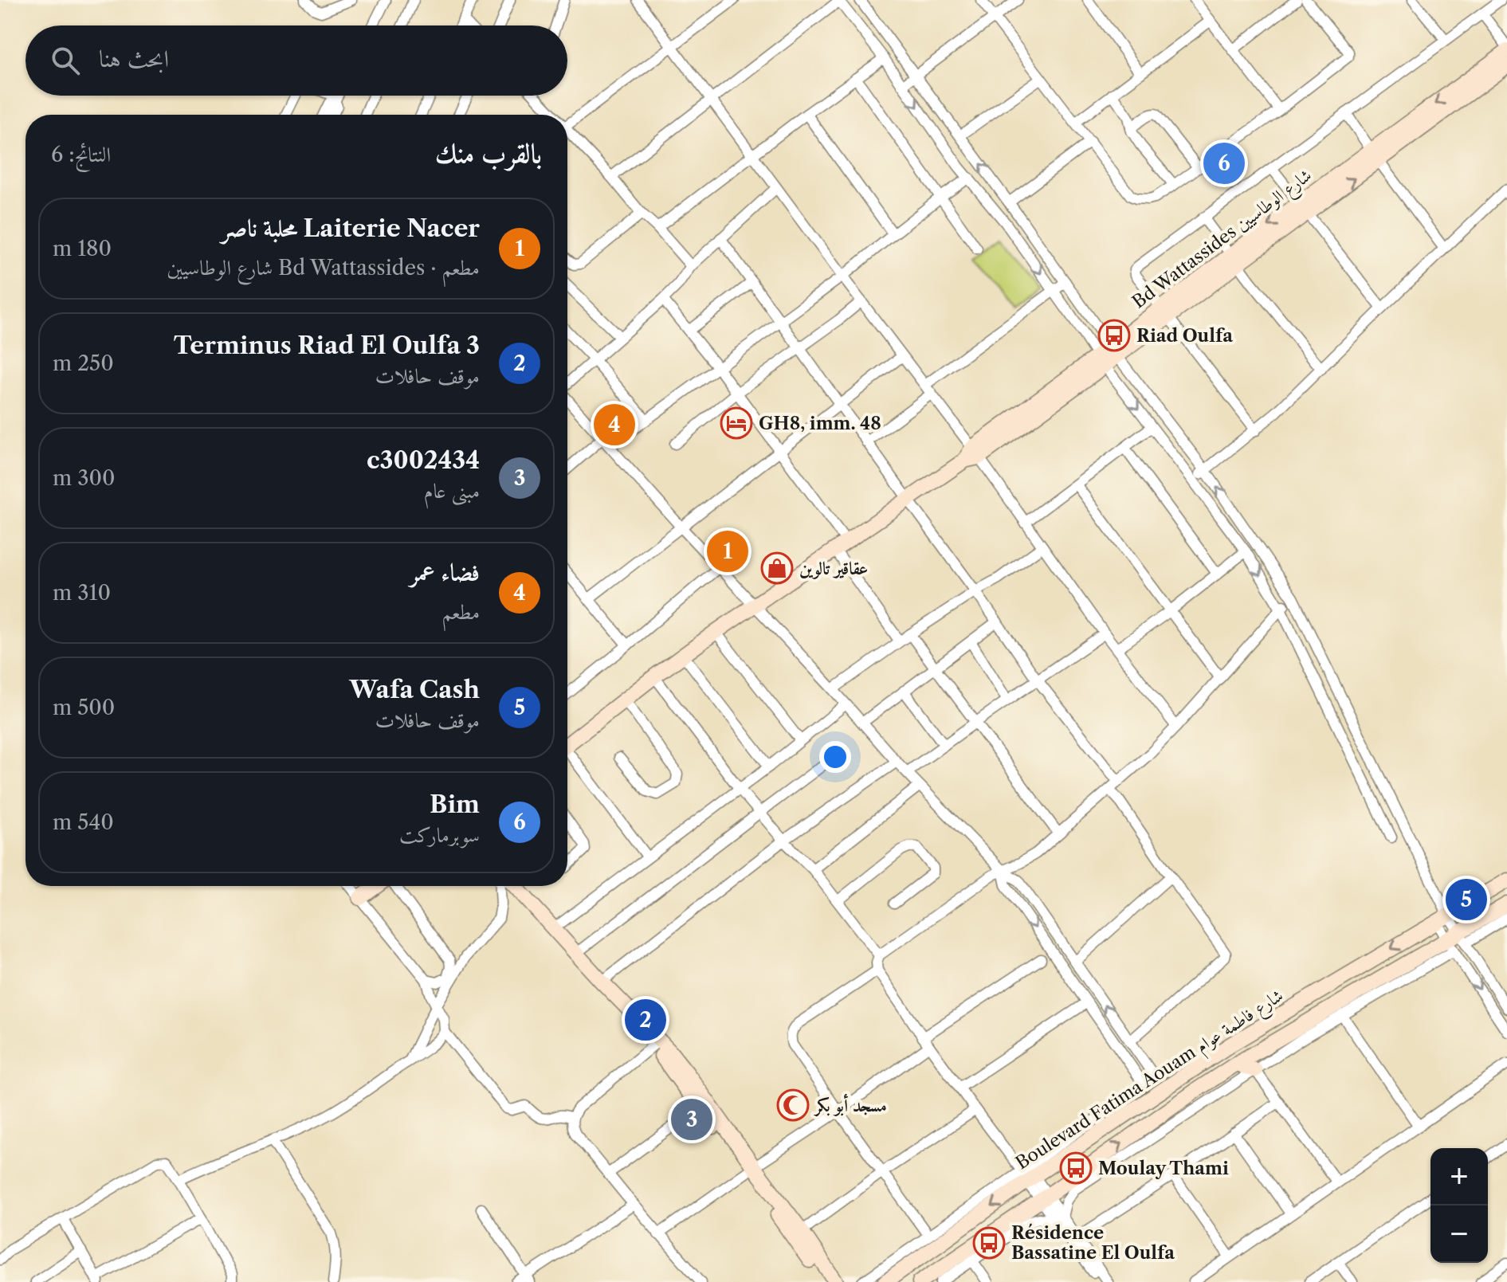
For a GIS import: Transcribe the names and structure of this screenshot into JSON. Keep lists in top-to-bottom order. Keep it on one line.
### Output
{"streets":{"street":["Bd Wattassides شارع الوطاسيين","Boulevard Fatima Aouam شارع فاطمة عوام"]},"places":{"bus stop":["Riad Oulfa","Moulay Thami","Résidence Bassatine El Oulfa"],"hotel":["GH8, imm. 48"],"shop":["عقاقير تالوين"],"mosque":["مسجد أبو بكر"]},"page":{"search":"ابحث هنا","heading":["بالقرب منك","النتائج: 6"],"pins":["6","4","1","5","2","3"],"list":[{"mark":"1","name":"Laiterie Nacer محلبة ناصر","note":"مطعم · Bd Wattassides شارع الوطاسيين","value":"180 m"},{"mark":"2","name":"Terminus Riad El Oulfa 3","note":"موقف حافلات","value":"250 m"},{"mark":"3","name":"c3002434","note":"مبنى عام","value":"300 m"},{"mark":"4","name":"فضاء عمر","note":"مطعم","value":"310 m"},{"mark":"5","name":"Wafa Cash","note":"موقف حافلات","value":"500 m"},{"mark":"6","name":"Bim","note":"سوبرماركت","value":"540 m"}],"map_buttons":["+","−"]}}
